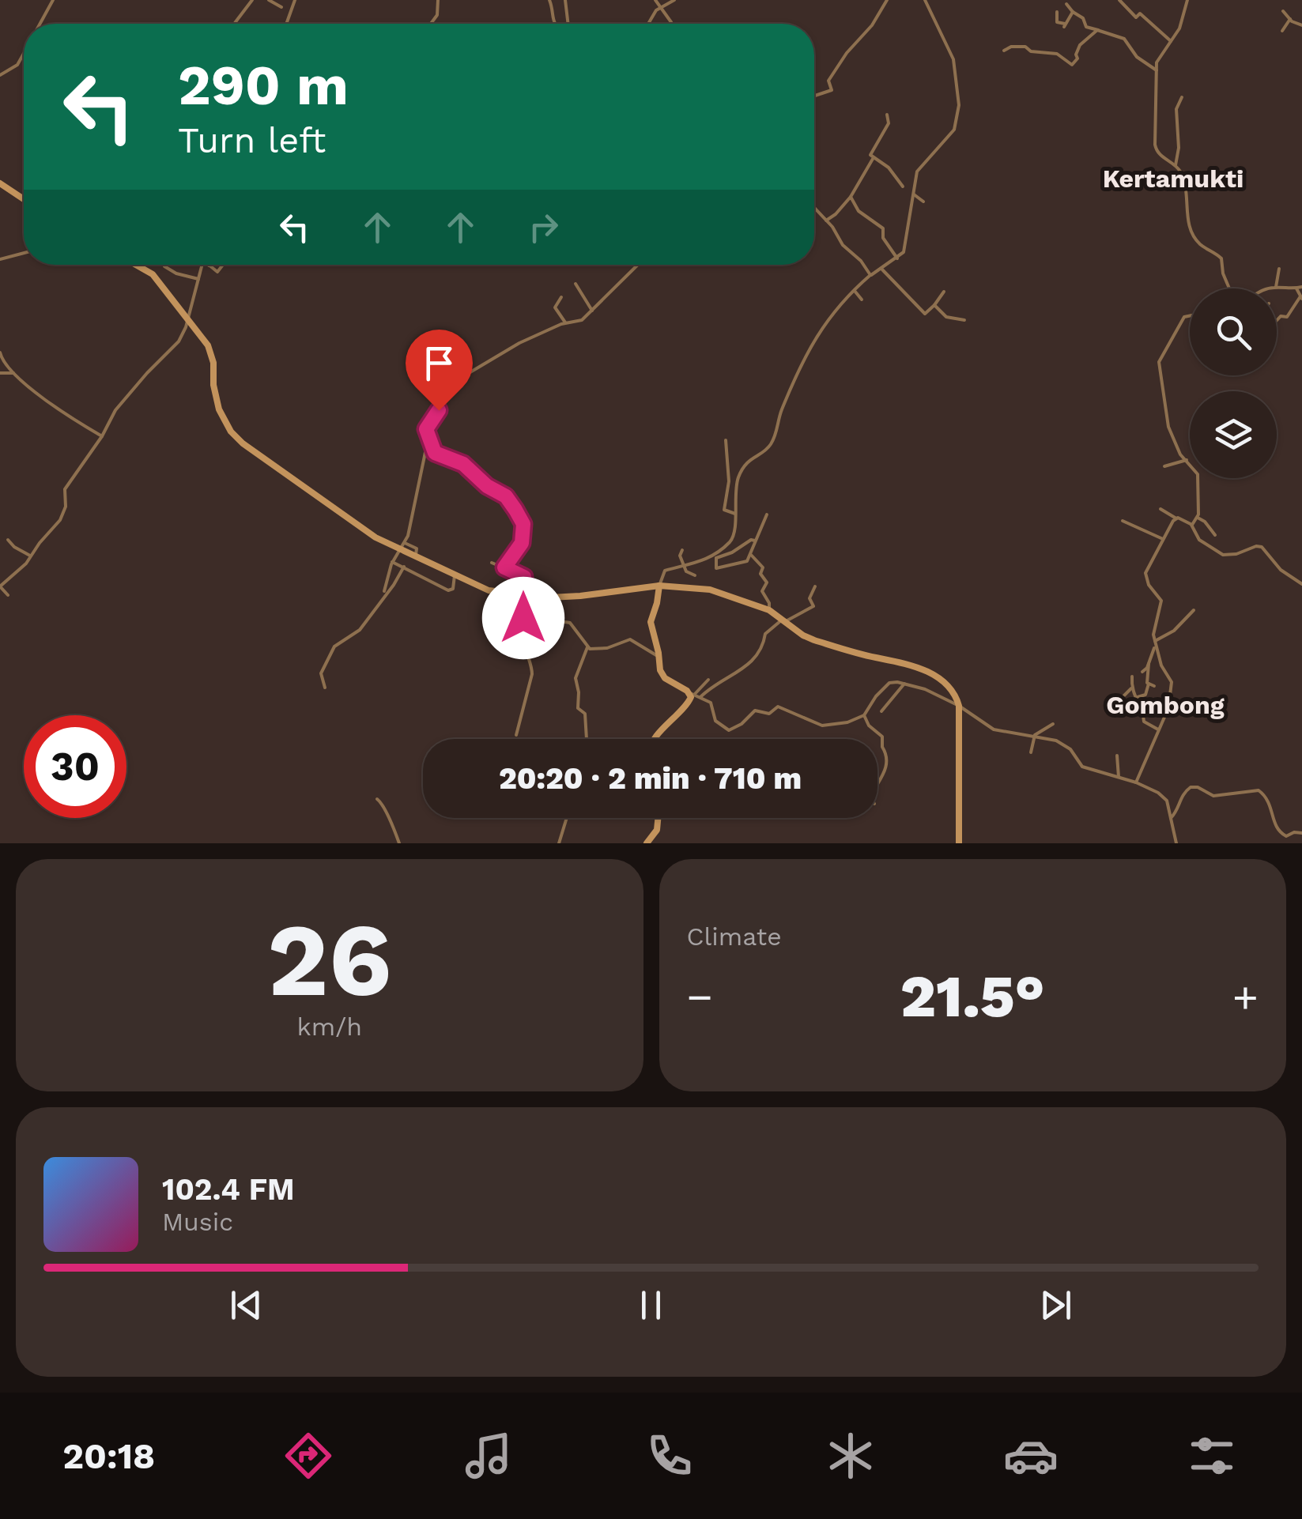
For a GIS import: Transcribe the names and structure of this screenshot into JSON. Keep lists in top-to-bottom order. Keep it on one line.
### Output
{"districts":["Kertamukti","Gombong"],"page":{"turn":["290 m","Turn left"],"limit":"30","trip":"20:20 · 2 min · 710 m","tile":[["26","km/h"],"Climate"],"heat":["−","21.5°","+"],"song":["102.4 FM","Music"],"tabs":"20:18"}}
